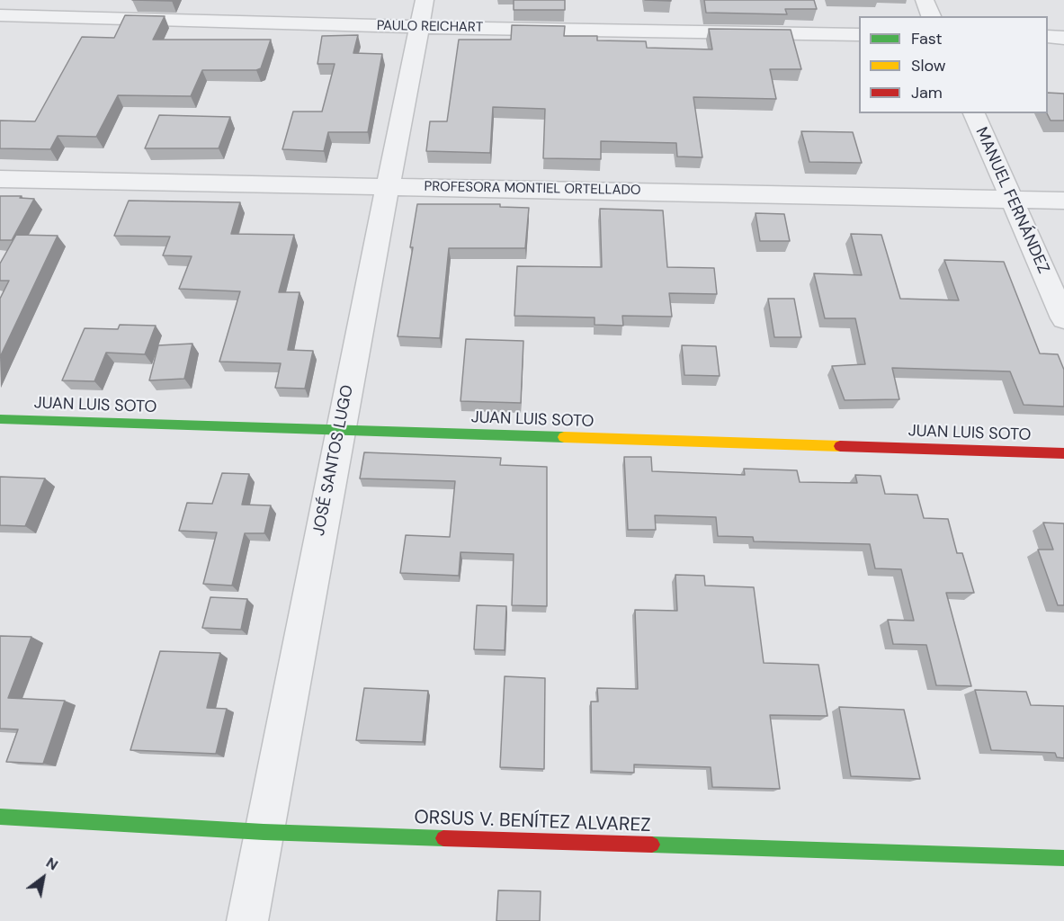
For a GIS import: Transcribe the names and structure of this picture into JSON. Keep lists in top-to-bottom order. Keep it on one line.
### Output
{"streets":{"street":["PAULO REICHART","PROFESORA MONTIEL ORTELLADO","MANUEL FERNÁNDEZ","JUAN LUIS SOTO","JOSÉ SANTOS LUGO","ORSUS V. BENÍTEZ ALVAREZ"]},"crossings":[["PAULO REICHART","JOSÉ SANTOS LUGO"],["PROFESORA MONTIEL ORTELLADO","MANUEL FERNÁNDEZ"],["PROFESORA MONTIEL ORTELLADO","JOSÉ SANTOS LUGO"],["JUAN LUIS SOTO","JOSÉ SANTOS LUGO"],["JOSÉ SANTOS LUGO","ORSUS V. BENÍTEZ ALVAREZ"]],"legend":["Fast","Slow","Jam"],"north":"top right"}
